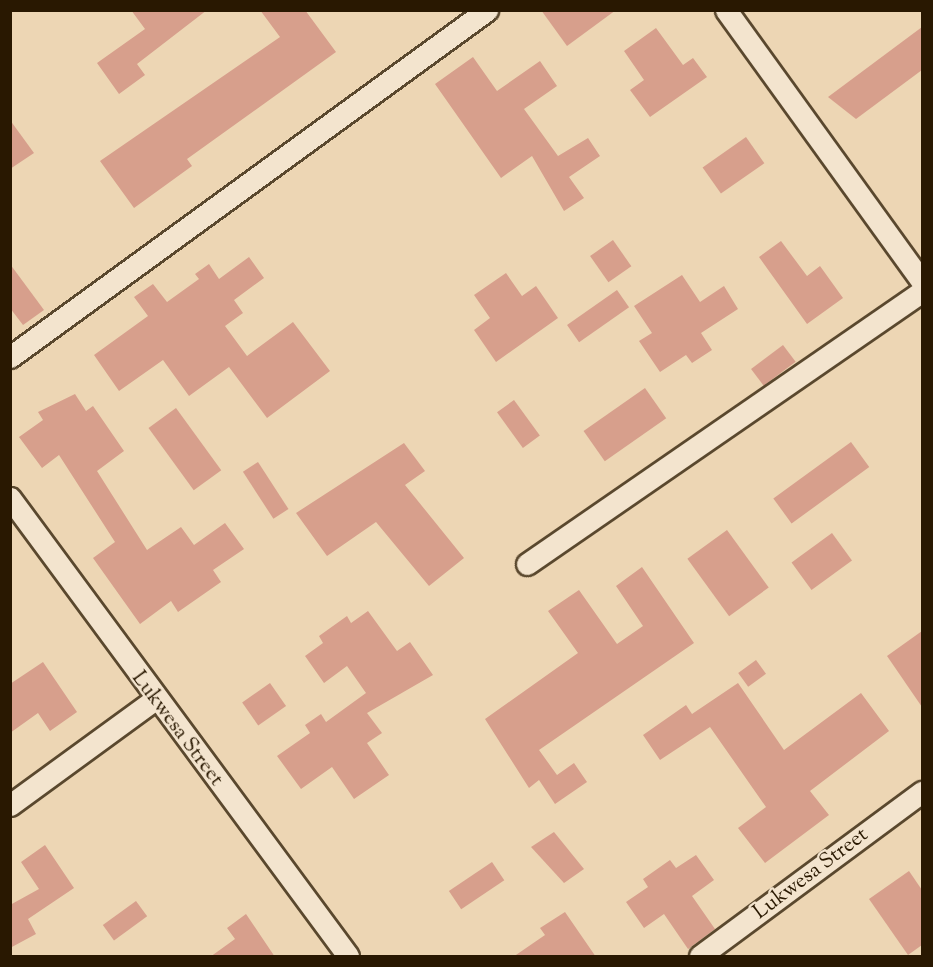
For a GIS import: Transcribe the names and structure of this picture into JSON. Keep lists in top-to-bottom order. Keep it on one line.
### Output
{"streets":{"street":["Lukwesa Street"]}}
